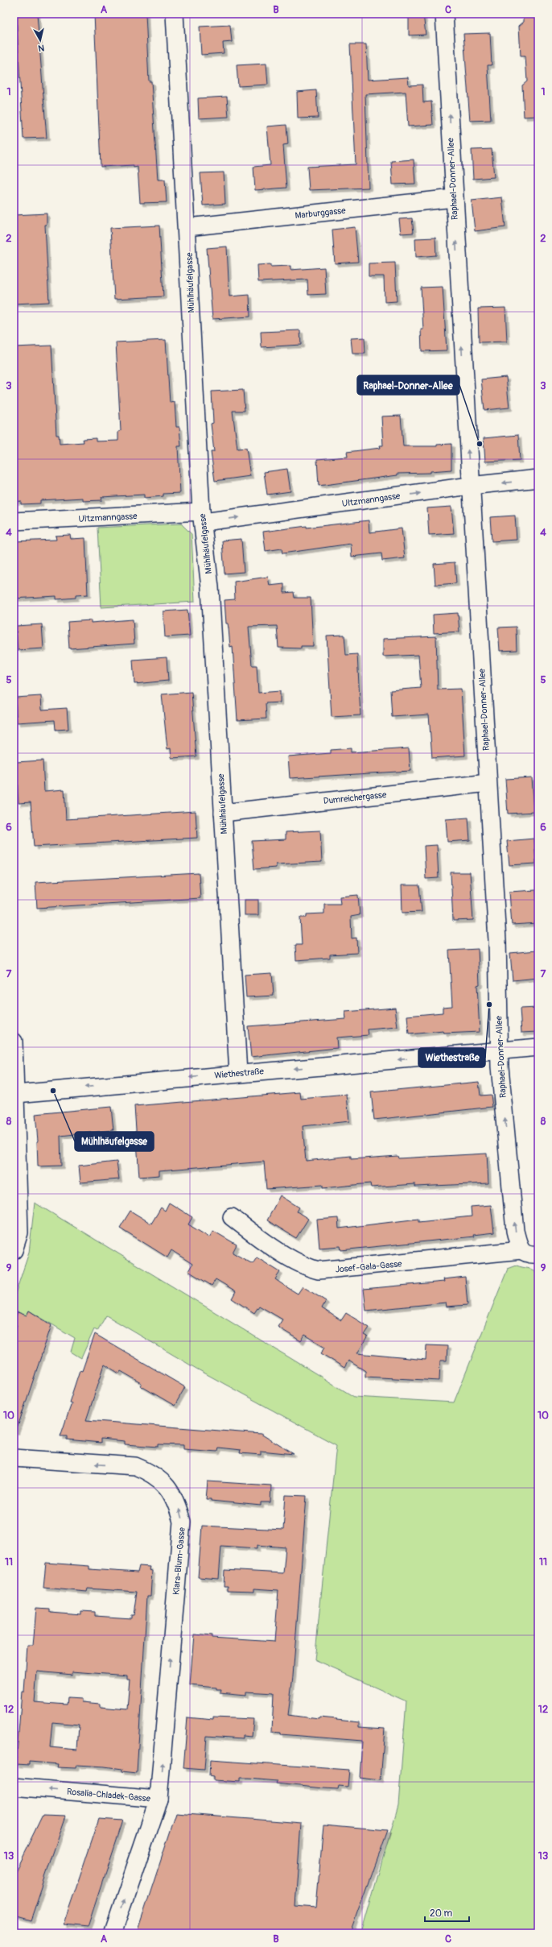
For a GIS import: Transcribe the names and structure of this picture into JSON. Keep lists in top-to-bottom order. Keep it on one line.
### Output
{"streets":{"street":["Raphael-Donner-Allee","Marburggasse","Mühlhäufelgasse","Ultzmanngasse","Dumreichergasse","Wiethestraße","Josef-Gala-Gasse","Klara-Blum-Gasse","Rosalia-Chladek-Gasse"]},"crossings":[["Raphael-Donner-Allee","Marburggasse"],["Raphael-Donner-Allee","Ultzmanngasse"],["Raphael-Donner-Allee","Dumreichergasse"],["Raphael-Donner-Allee","Wiethestraße"],["Raphael-Donner-Allee","Josef-Gala-Gasse"],["Marburggasse","Mühlhäufelgasse"],["Mühlhäufelgasse","Ultzmanngasse"],["Mühlhäufelgasse","Dumreichergasse"],["Mühlhäufelgasse","Wiethestraße"],["Klara-Blum-Gasse","Rosalia-Chladek-Gasse"]],"one_way":["Raphael-Donner-Allee","Wiethestraße"],"places":["Raphael-Donner-Allee","Wiethestraße","Mühlhäufelgasse"],"scale_bar":"20 m","north":"bottom","grid":{"columns":["A","B","C"],"rows":["1","2","3","4","5","6","7","8","9","10","11","12","13"]}}
